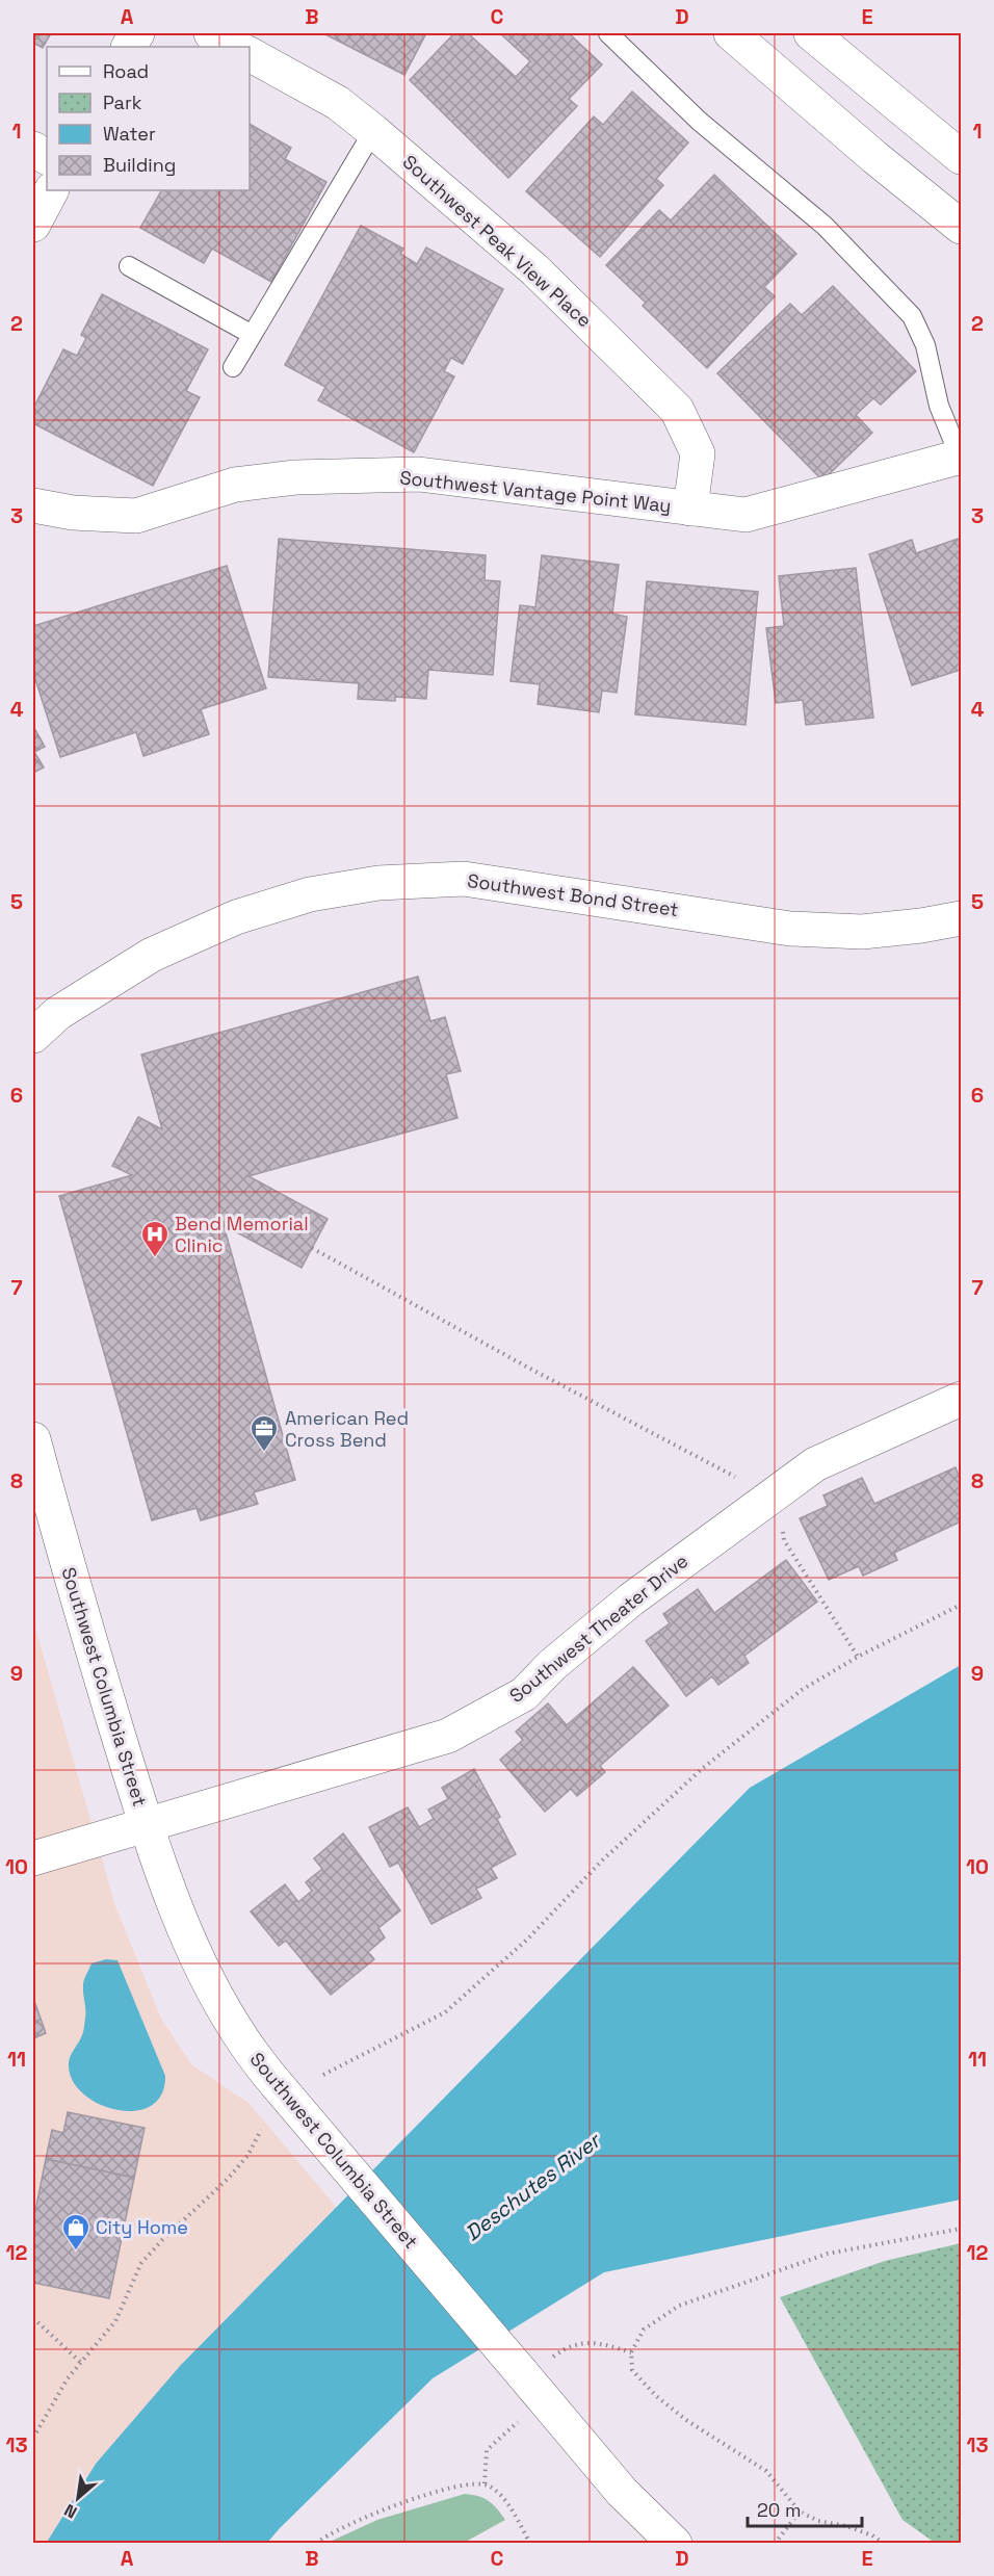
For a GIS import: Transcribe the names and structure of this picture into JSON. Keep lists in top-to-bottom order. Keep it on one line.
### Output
{"streets":{"street":["Southwest Peak View Place","Southwest Vantage Point Way","Southwest Bond Street","Southwest Theater Drive","Southwest Columbia Street"]},"crossings":[["Southwest Peak View Place","Southwest Vantage Point Way"],["Southwest Theater Drive","Southwest Columbia Street"]],"water":["Deschutes River"],"places":{"hospital":["Bend Memorial Clinic"],"office":["American Red Cross Bend"],"shop":["City Home"]},"legend":["Road","Park","Water","Building"],"scale_bar":"20 m","north":"bottom left","grid":{"columns":["A","B","C","D","E"],"rows":["1","2","3","4","5","6","7","8","9","10","11","12","13"]}}
